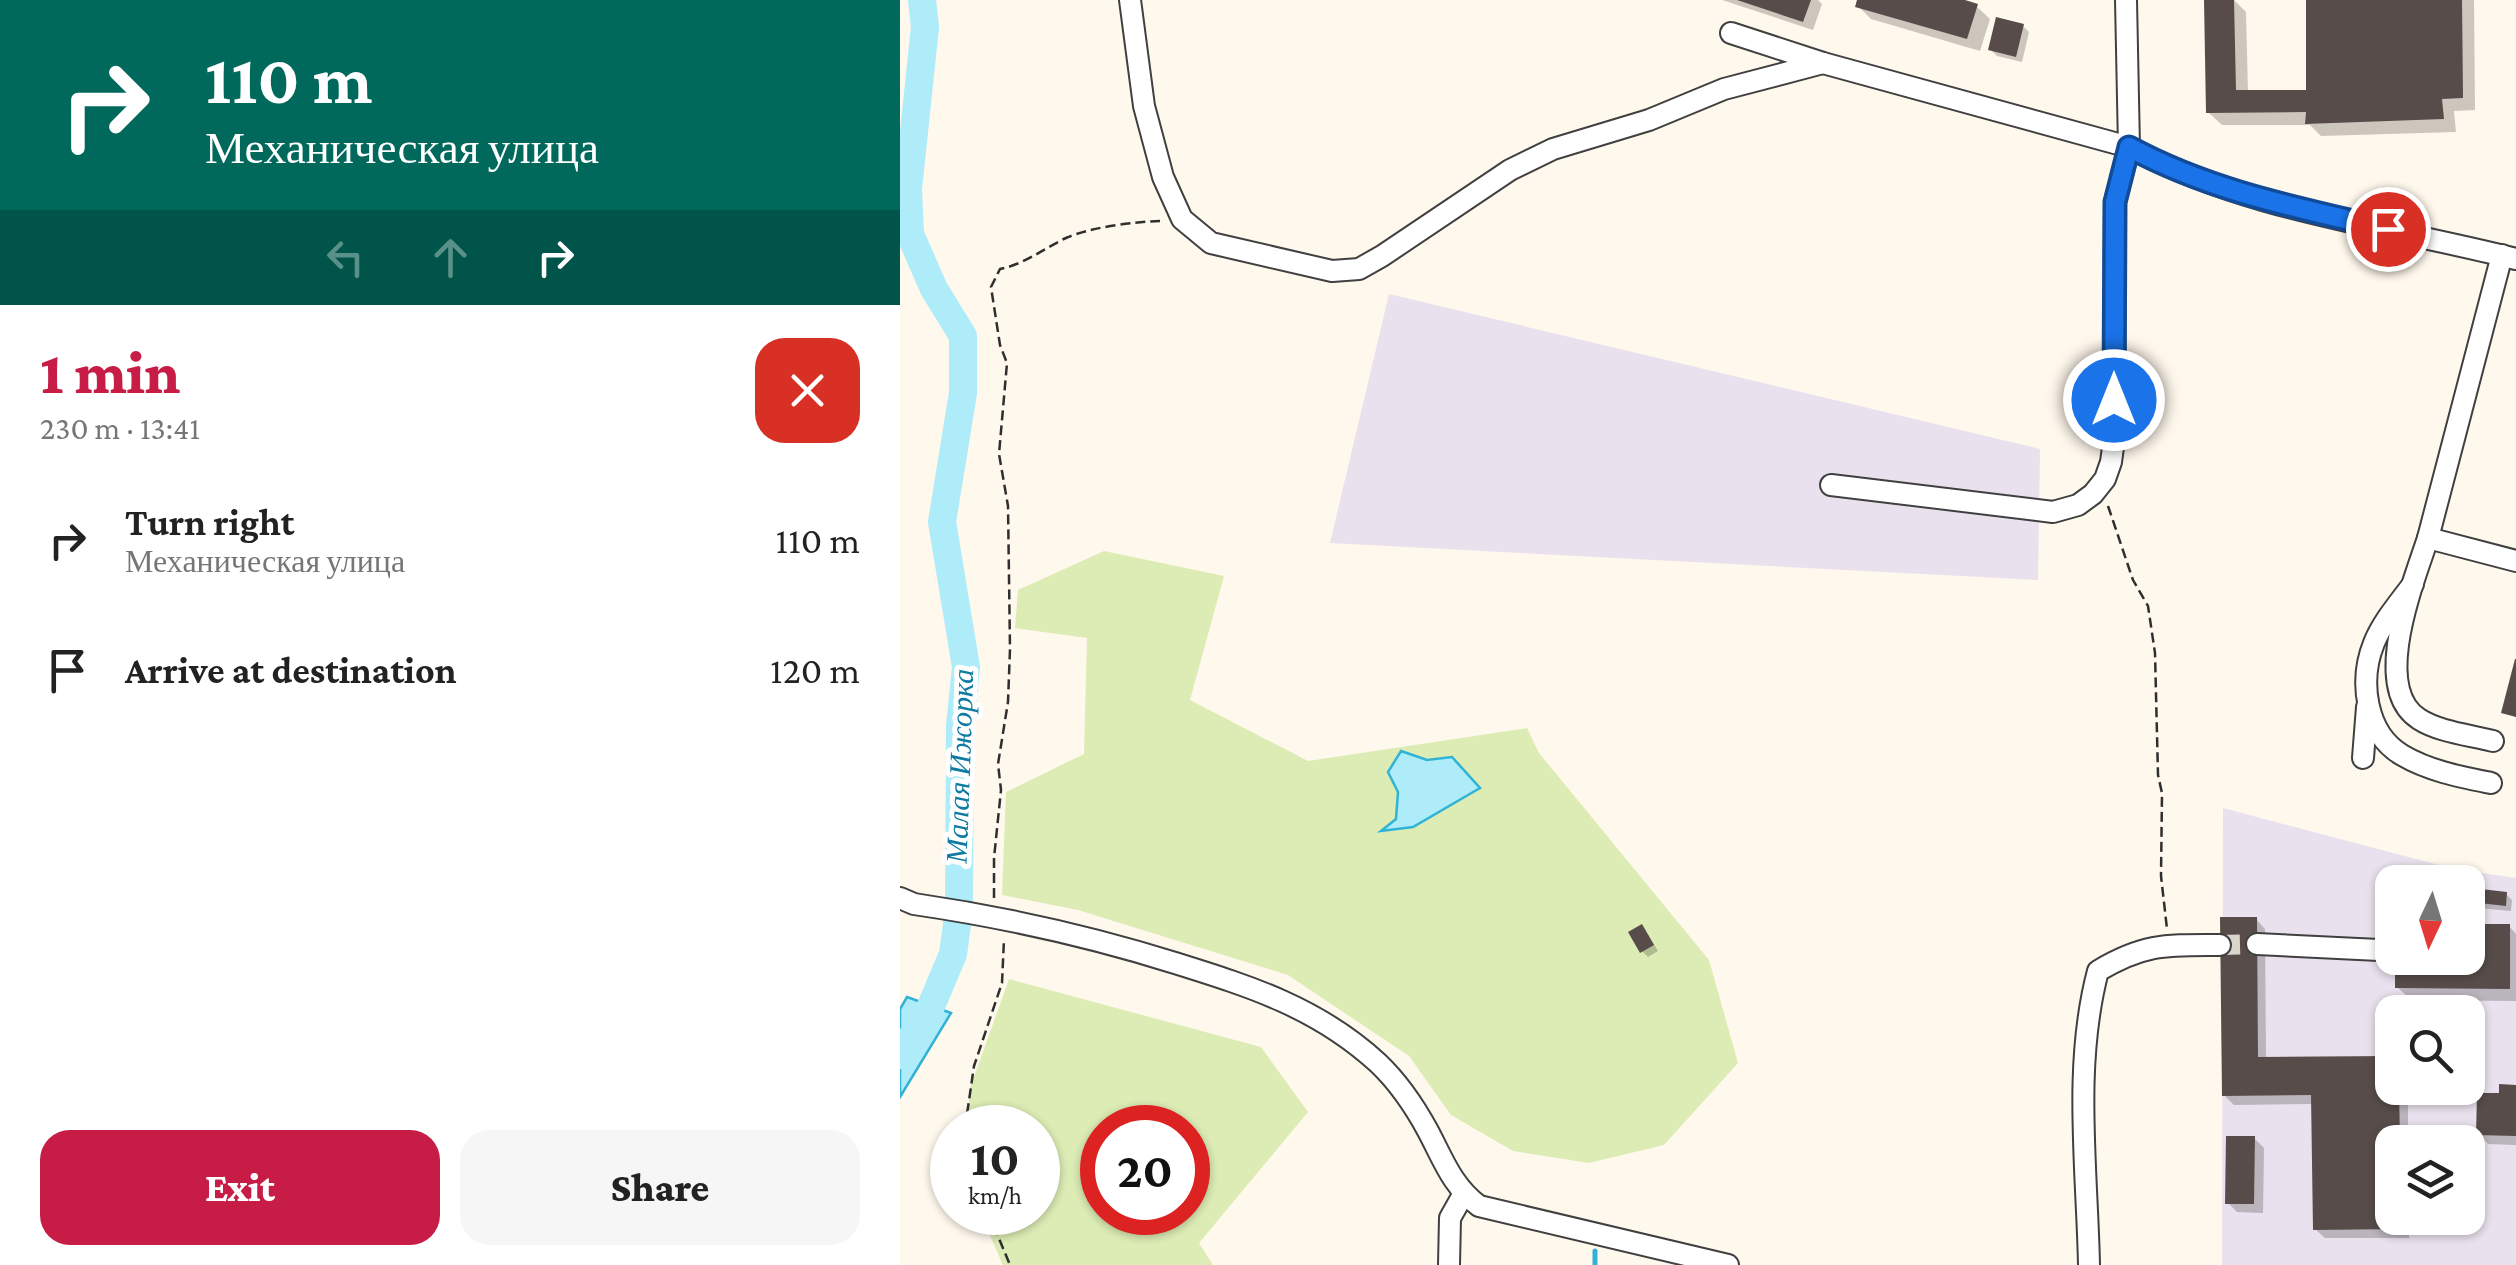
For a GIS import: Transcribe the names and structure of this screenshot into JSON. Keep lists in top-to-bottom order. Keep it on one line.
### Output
{"water":["Малая Ижорка"],"north":"bottom","page":{"turn":["110 m","Механическая улица"],"heading":["1 min","230 m · 13:41"],"list":[{"name":"Turn right","note":"Механическая улица","value":"110 m"},{"name":"Arrive at destination","value":"120 m"}],"speed":"10 km/h","limit":"20","buttons":["Exit","Share"]}}
